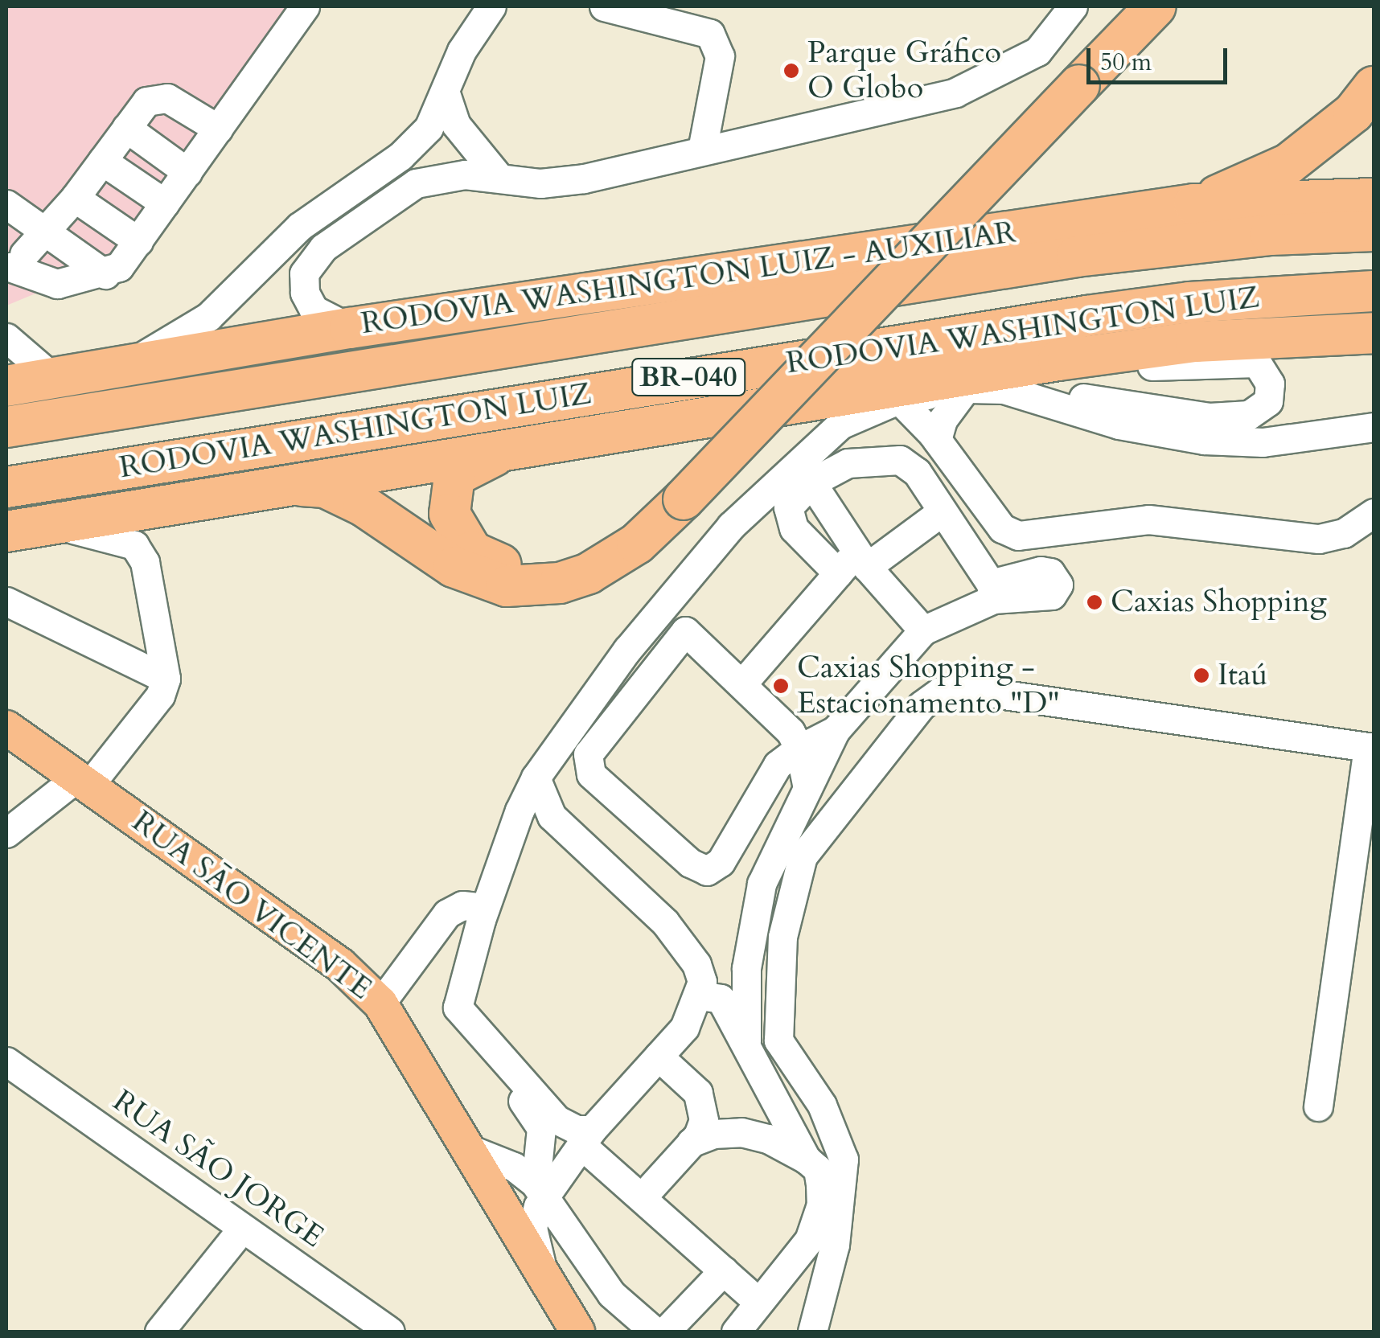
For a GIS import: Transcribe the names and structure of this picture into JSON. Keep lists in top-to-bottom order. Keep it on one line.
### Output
{"streets":{"highway":["RODOVIA WASHINGTON LUIZ - AUXILIAR","RODOVIA WASHINGTON LUIZ","BR-040"],"main road":["RUA SĀO VICENTE"],"street":["RUA SÃO JORGE"]},"places":["Parque Gráfico O Globo","Caxias Shopping","Itaú","Caxias Shopping - Estacionamento \"D\""],"scale_bar":"50 m"}
